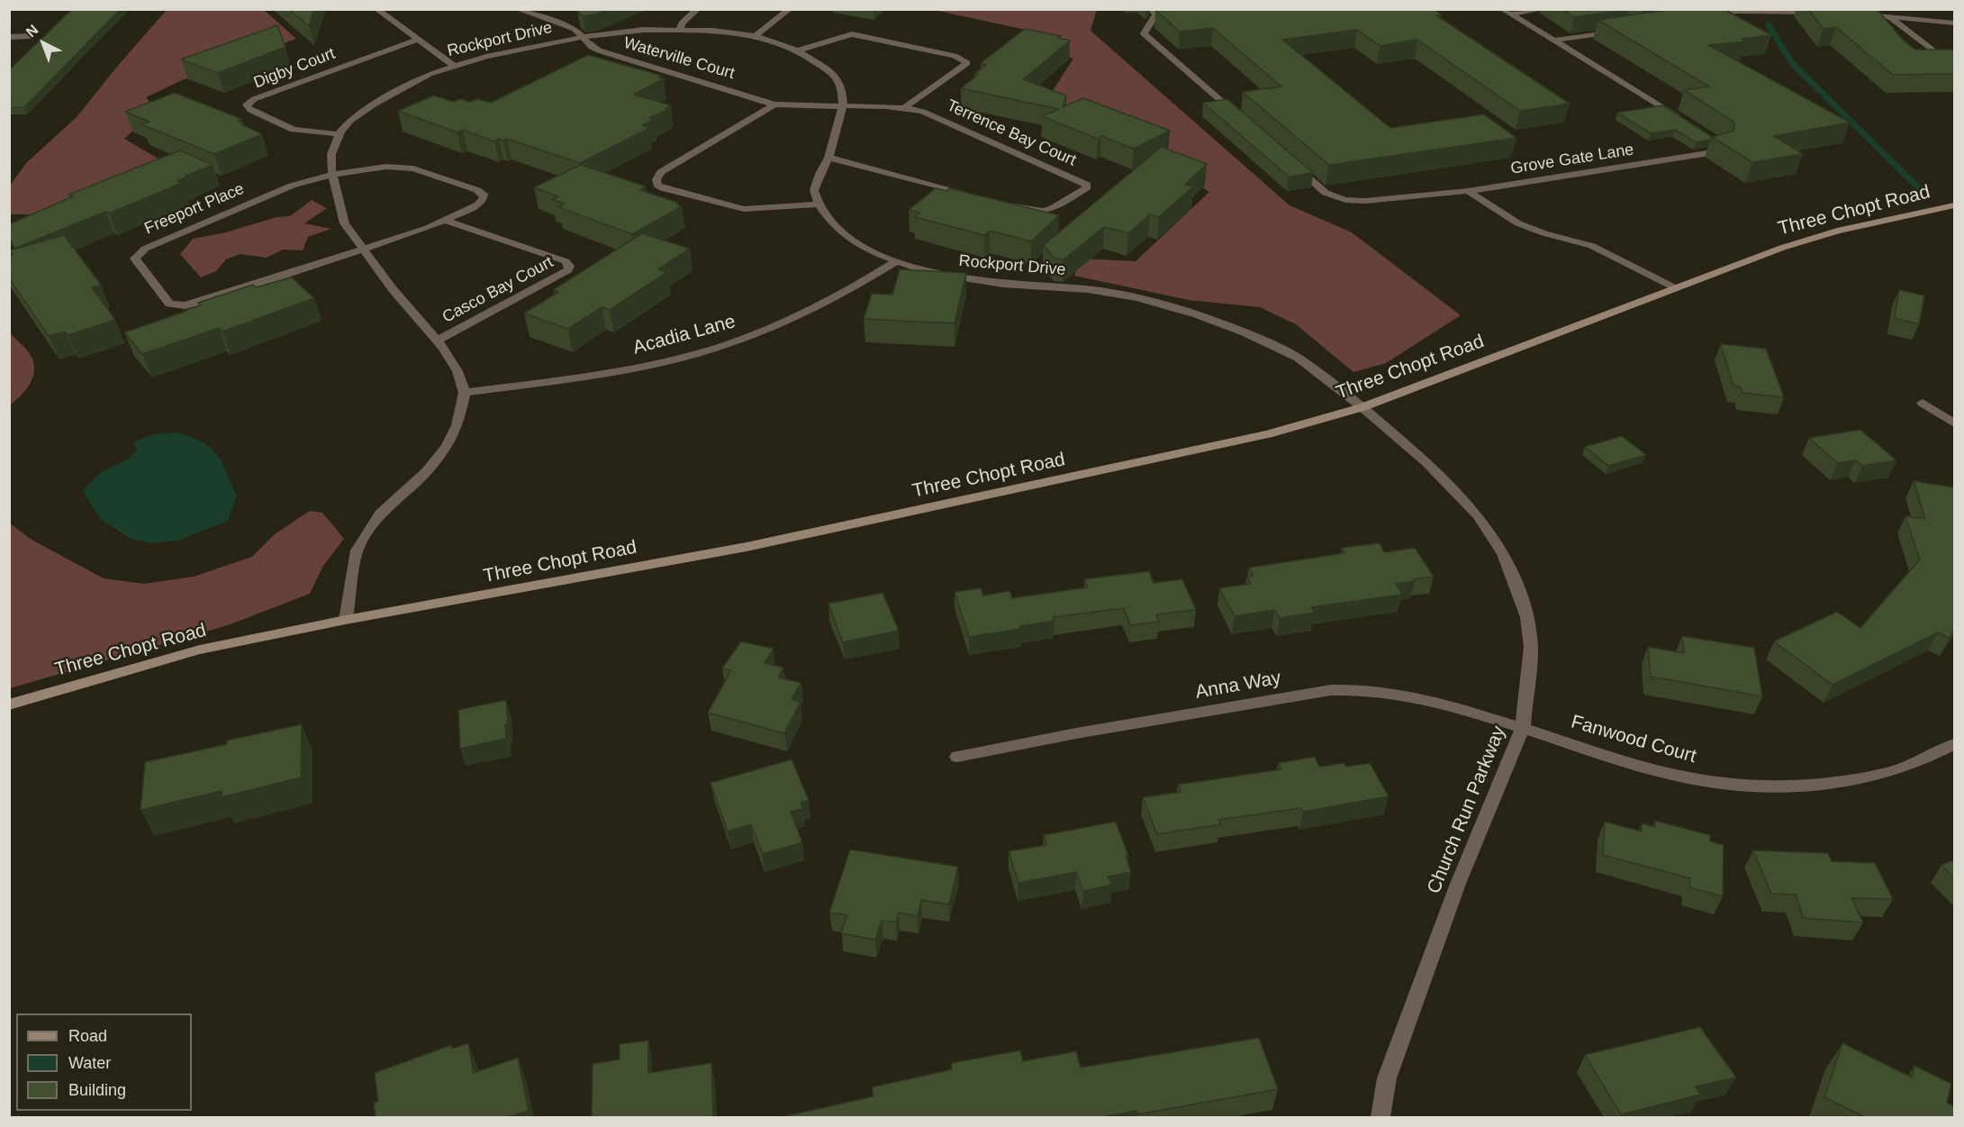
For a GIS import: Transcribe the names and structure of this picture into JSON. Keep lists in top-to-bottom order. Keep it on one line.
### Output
{"streets":{"main road":["Three Chopt Road"],"street":["Rockport Drive","Waterville Court","Digby Court","Terrence Bay Court","Grove Gate Lane","Freeport Place","Casco Bay Court","Acadia Lane","Anna Way","Fanwood Court","Church Run Parkway"]},"crossings":[["Rockport Drive","Waterville Court"],["Rockport Drive","Digby Court"],["Rockport Drive","Terrence Bay Court"],["Rockport Drive","Freeport Place"],["Rockport Drive","Three Chopt Road"],["Rockport Drive","Casco Bay Court"],["Rockport Drive","Acadia Lane"],["Rockport Drive","Church Run Parkway"],["Waterville Court","Terrence Bay Court"],["Three Chopt Road","Church Run Parkway"],["Anna Way","Fanwood Court"],["Anna Way","Church Run Parkway"],["Fanwood Court","Church Run Parkway"]],"legend":["Road","Water","Building"],"north":"top left"}
